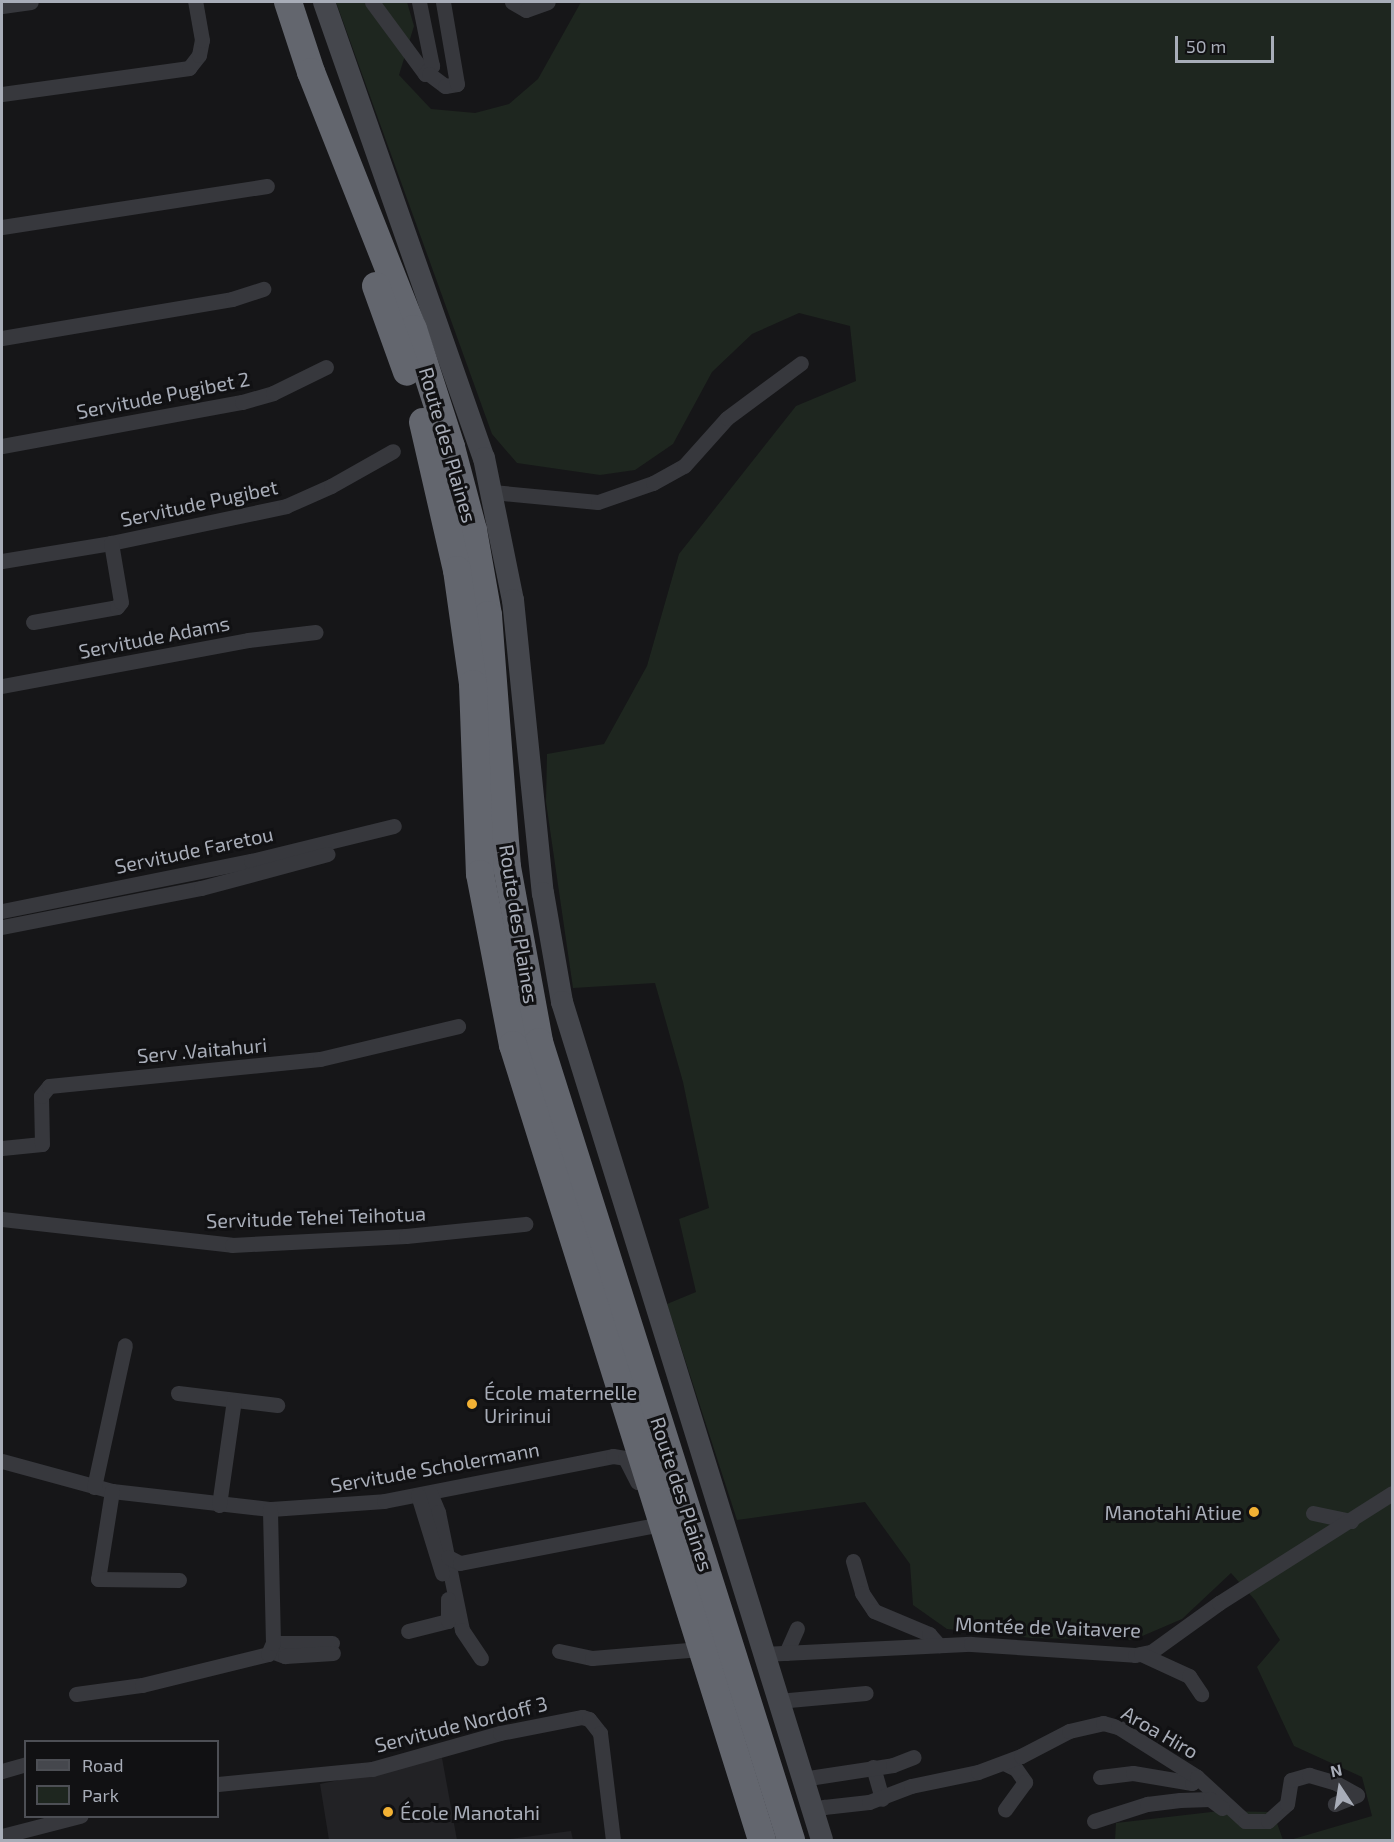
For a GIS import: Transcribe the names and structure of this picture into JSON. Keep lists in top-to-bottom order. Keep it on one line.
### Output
{"streets":{"highway":["Route des Plaines"],"street":["Servitude Pugibet 2","Servitude Pugibet","Servitude Adams","Servitude Faretou","Serv .Vaitahuri","Servitude Tehei Teihotua","Servitude Scholermann","Montée de Vaitavere","Servitude Nordoff 3","Aroa Hiro"]},"crossings":[["Route des Plaines","Montée de Vaitavere"],["Route des Plaines","Aroa Hiro"]],"places":["École maternelle Uririnui","Manotahi Atiue","École Manotahi"],"legend":["Road","Park"],"scale_bar":"50 m","north":"top"}
